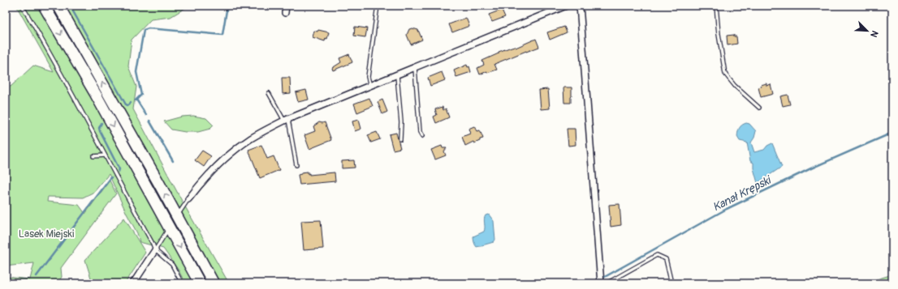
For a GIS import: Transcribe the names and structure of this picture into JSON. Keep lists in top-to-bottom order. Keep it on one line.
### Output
{"water":["Kanał Krępski"],"parks":["Lasek Miejski"],"north":"bottom right"}
